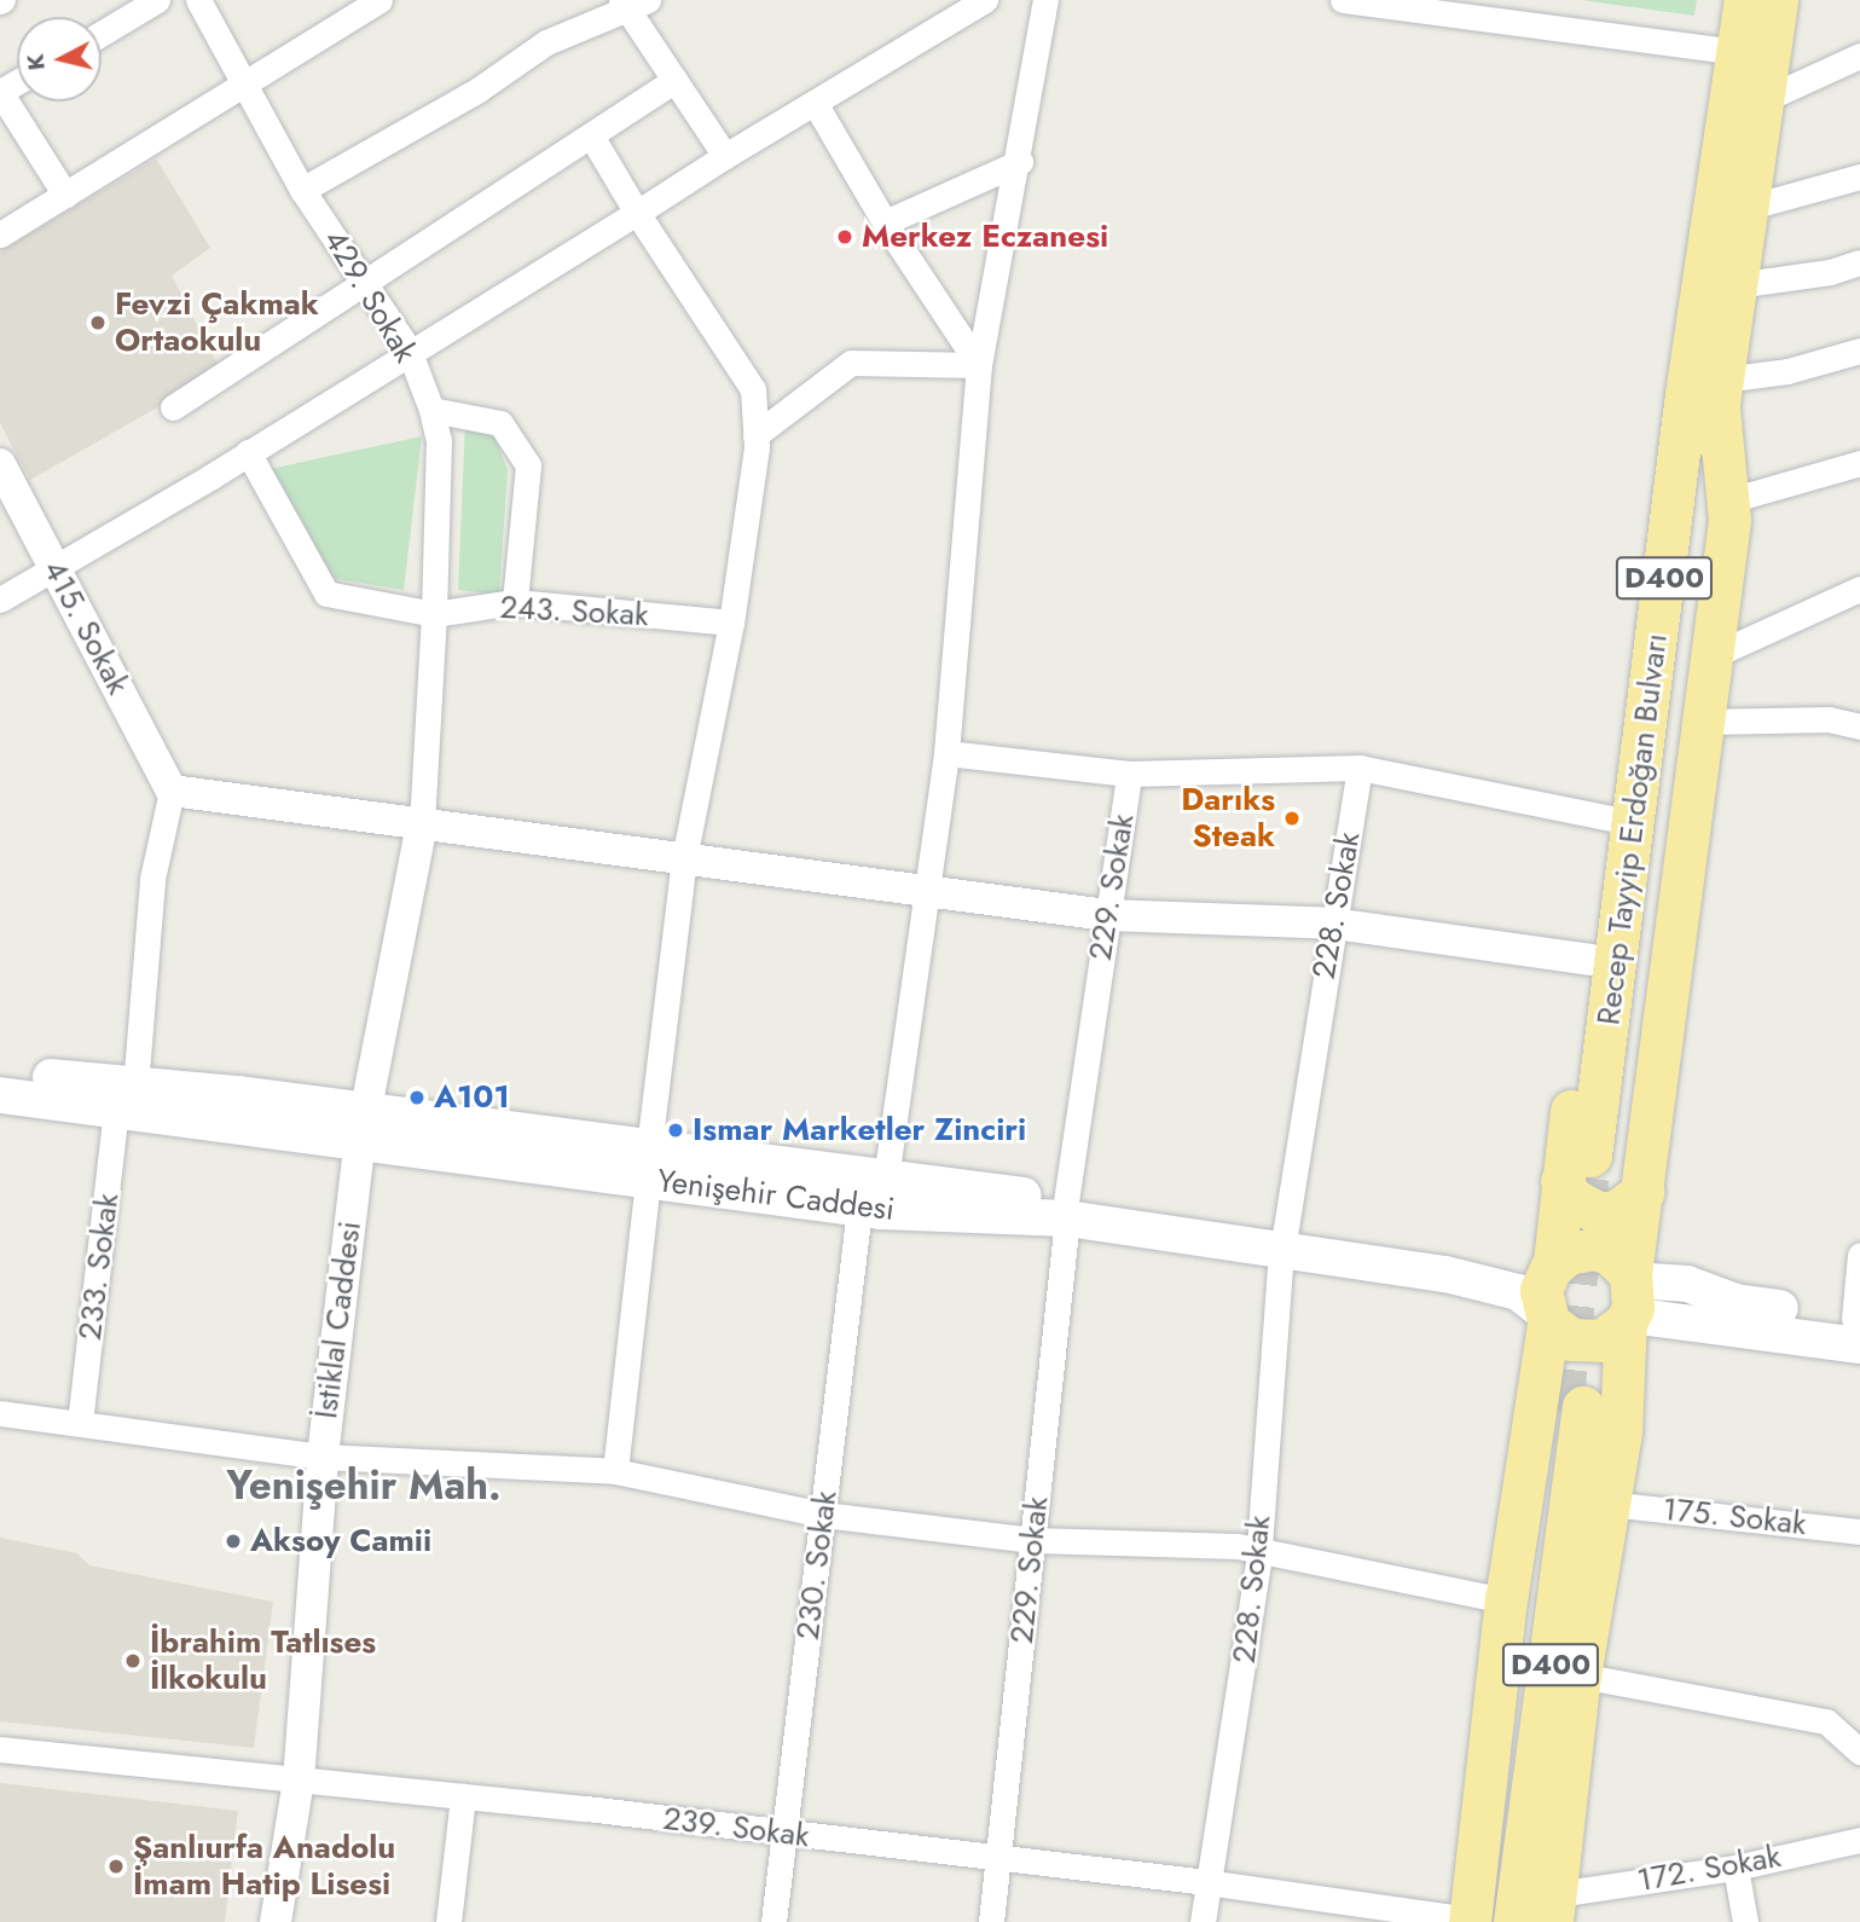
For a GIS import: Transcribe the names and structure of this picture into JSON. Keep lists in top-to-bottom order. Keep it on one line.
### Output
{"streets":{"highway":["D400","Recep Tayyip Erdoğan Bulvarı"],"main road":["Yenişehir Caddesi"],"street":["429. Sokak","243. Sokak","415. Sokak","229. Sokak","228. Sokak","233. Sokak","İstiklal Caddesi","175. Sokak","230. Sokak","239. Sokak","172. Sokak"]},"crossings":[["429. Sokak","243. Sokak"],["429. Sokak","İstiklal Caddesi"],["D400","239. Sokak"],["415. Sokak","233. Sokak"],["229. Sokak","Yenişehir Caddesi"],["229. Sokak","239. Sokak"],["228. Sokak","Yenişehir Caddesi"],["228. Sokak","239. Sokak"],["Yenişehir Caddesi","233. Sokak"],["Yenişehir Caddesi","İstiklal Caddesi"],["Yenişehir Caddesi","230. Sokak"],["İstiklal Caddesi","239. Sokak"],["230. Sokak","239. Sokak"]],"districts":["Yenişehir Mah."],"places":["Merkez Eczanesi","Fevzi Çakmak Ortaokulu","Darıks Steak","A101","Ismar Marketler Zinciri","Aksoy Camii","İbrahim Tatlıses İlkokulu","Şanlıurfa Anadolu İmam Hatip Lisesi"],"north":"left"}
